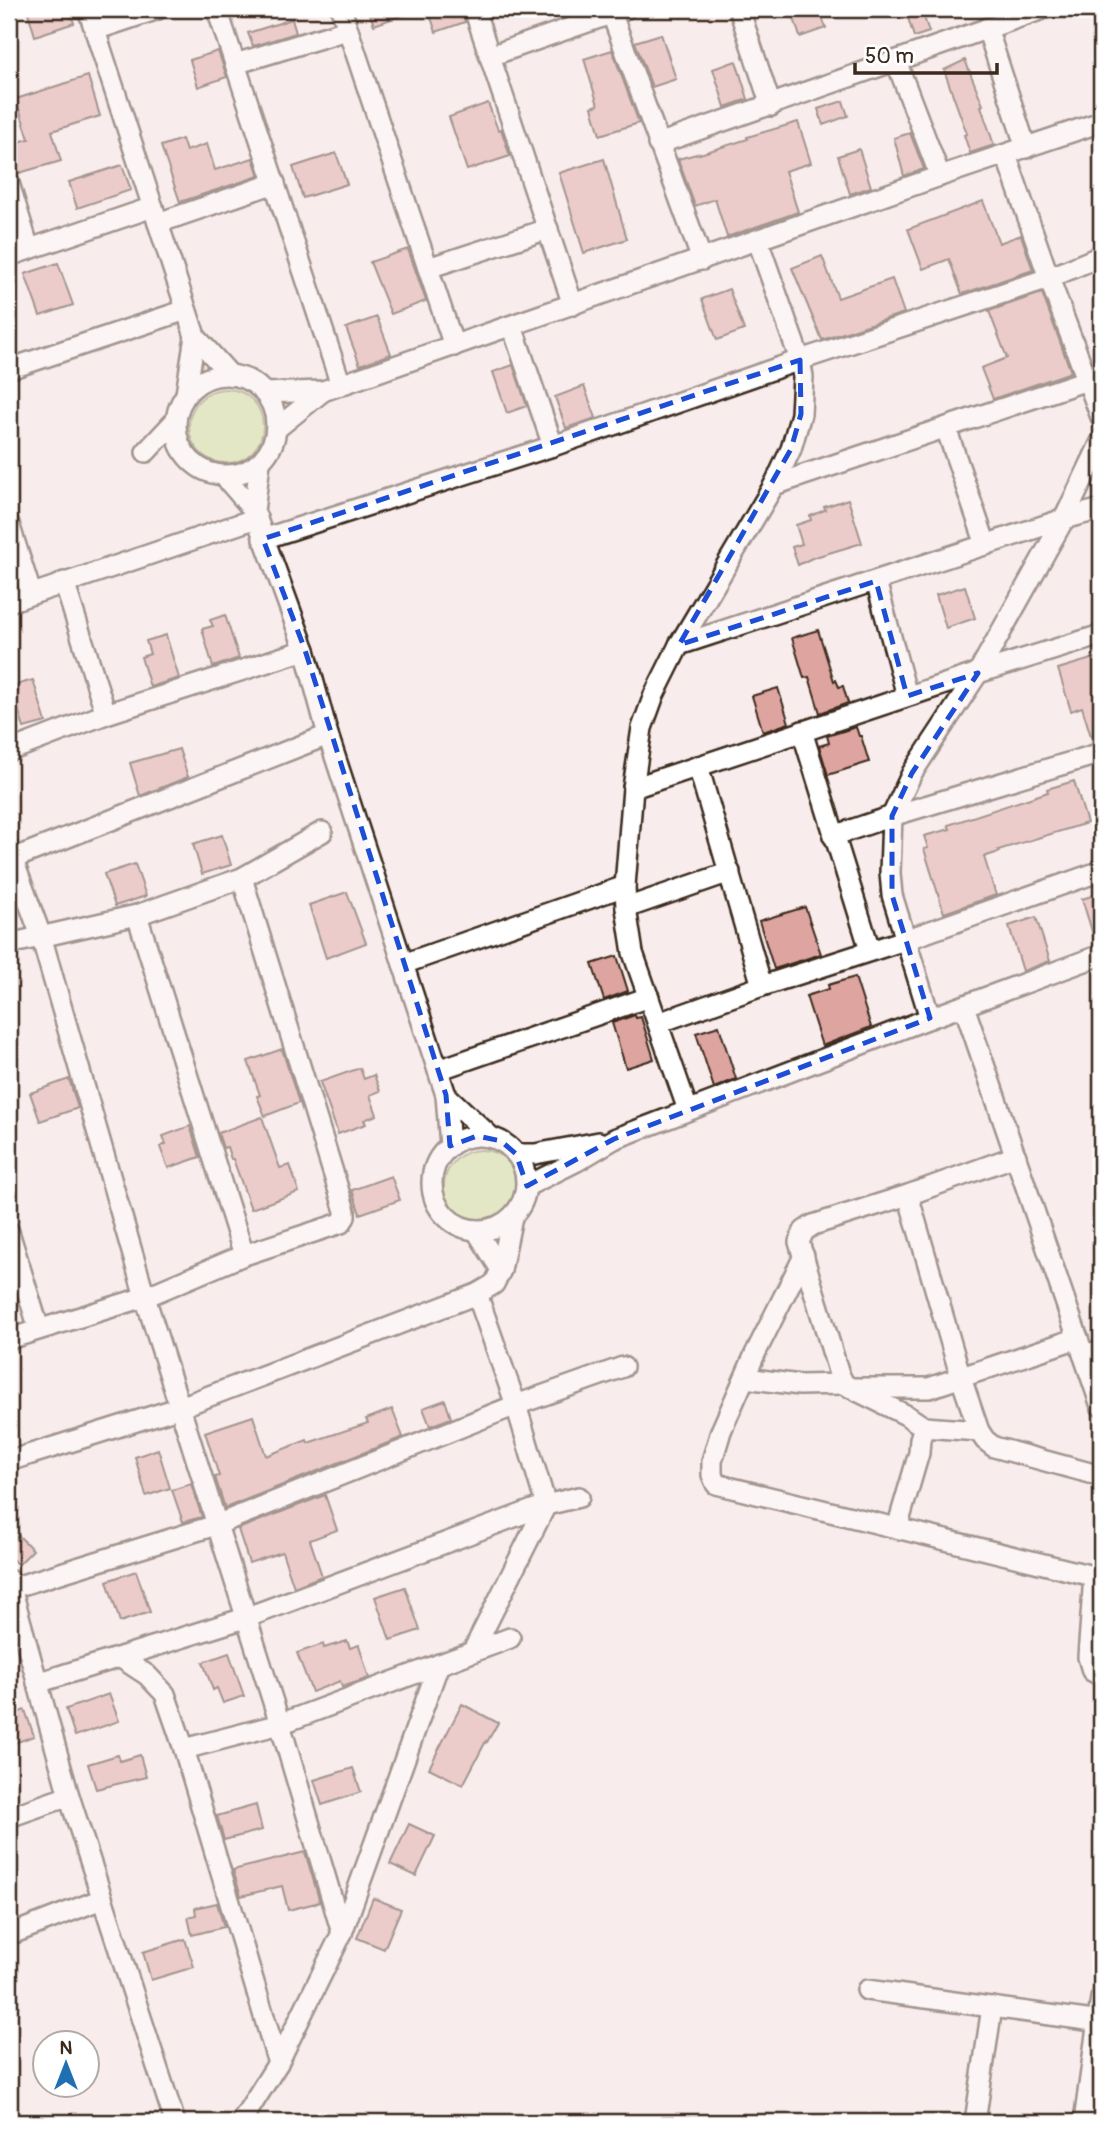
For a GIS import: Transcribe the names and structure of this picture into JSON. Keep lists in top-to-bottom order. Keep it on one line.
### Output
{"scale_bar":"50 m","north":"top"}
